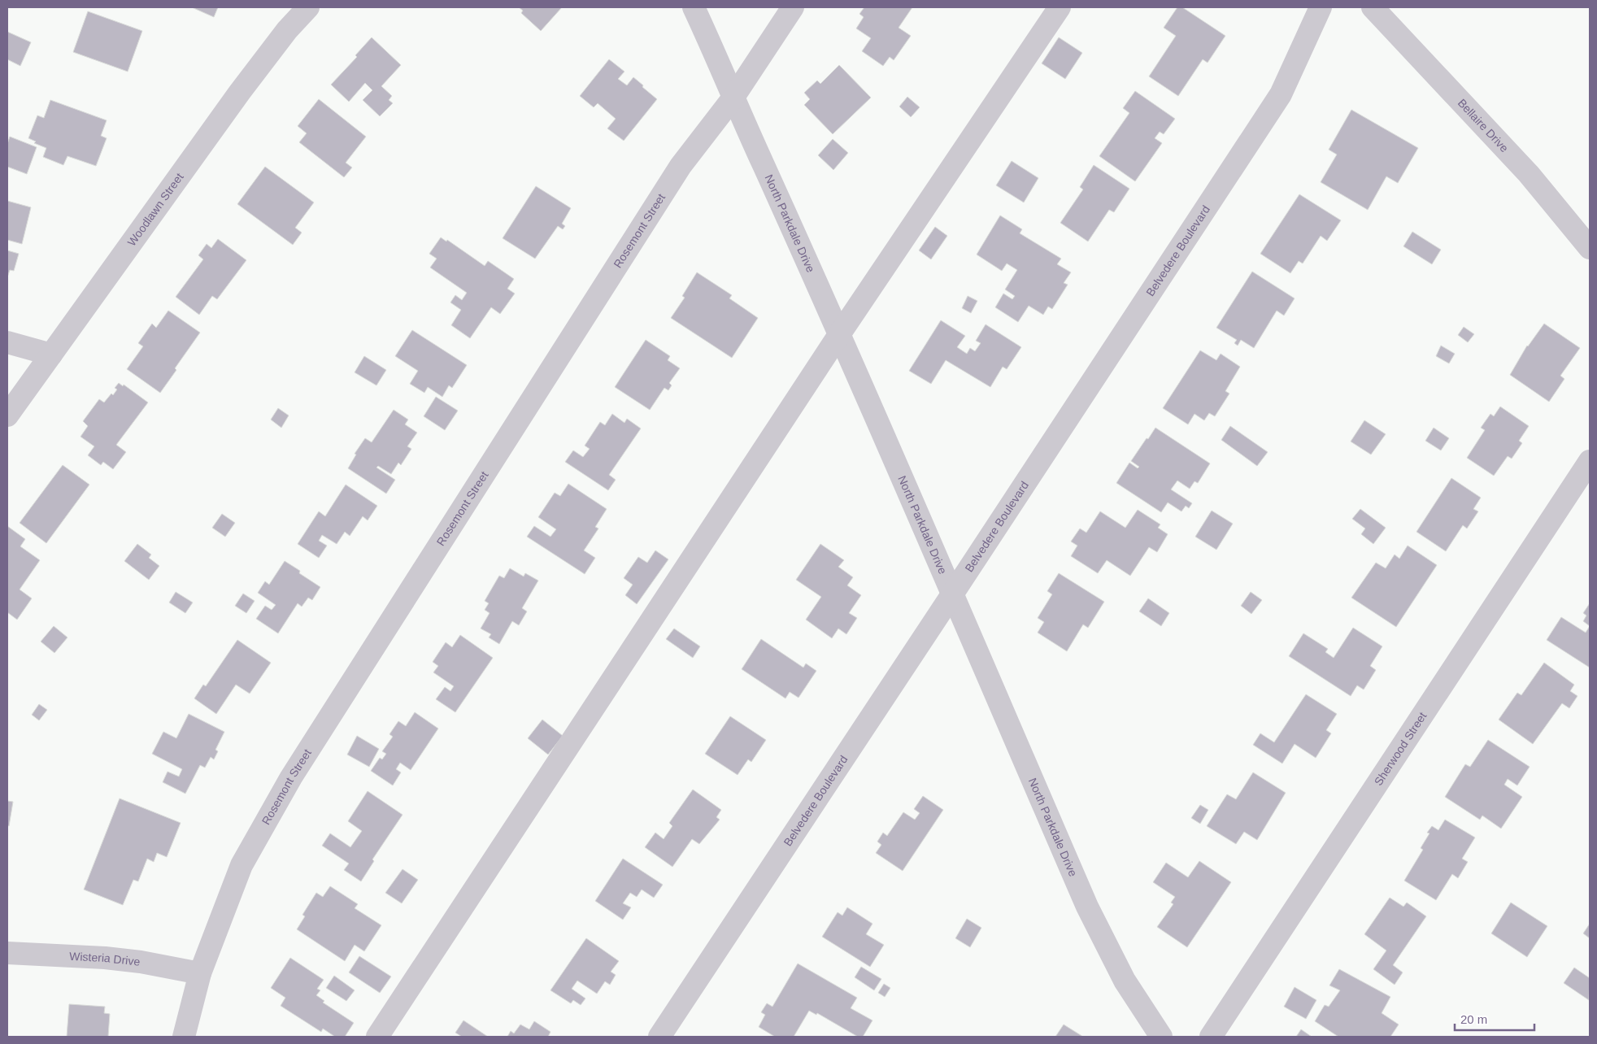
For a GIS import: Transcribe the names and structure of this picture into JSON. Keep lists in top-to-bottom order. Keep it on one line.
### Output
{"streets":{"street":["Bellaire Drive","Woodlawn Street","North Parkdale Drive","Rosemont Street","Belvedere Boulevard","Sherwood Street","Wisteria Drive"]},"crossings":[["North Parkdale Drive","Rosemont Street"],["North Parkdale Drive","Belvedere Boulevard"],["Rosemont Street","Wisteria Drive"]],"scale_bar":"20 m"}
